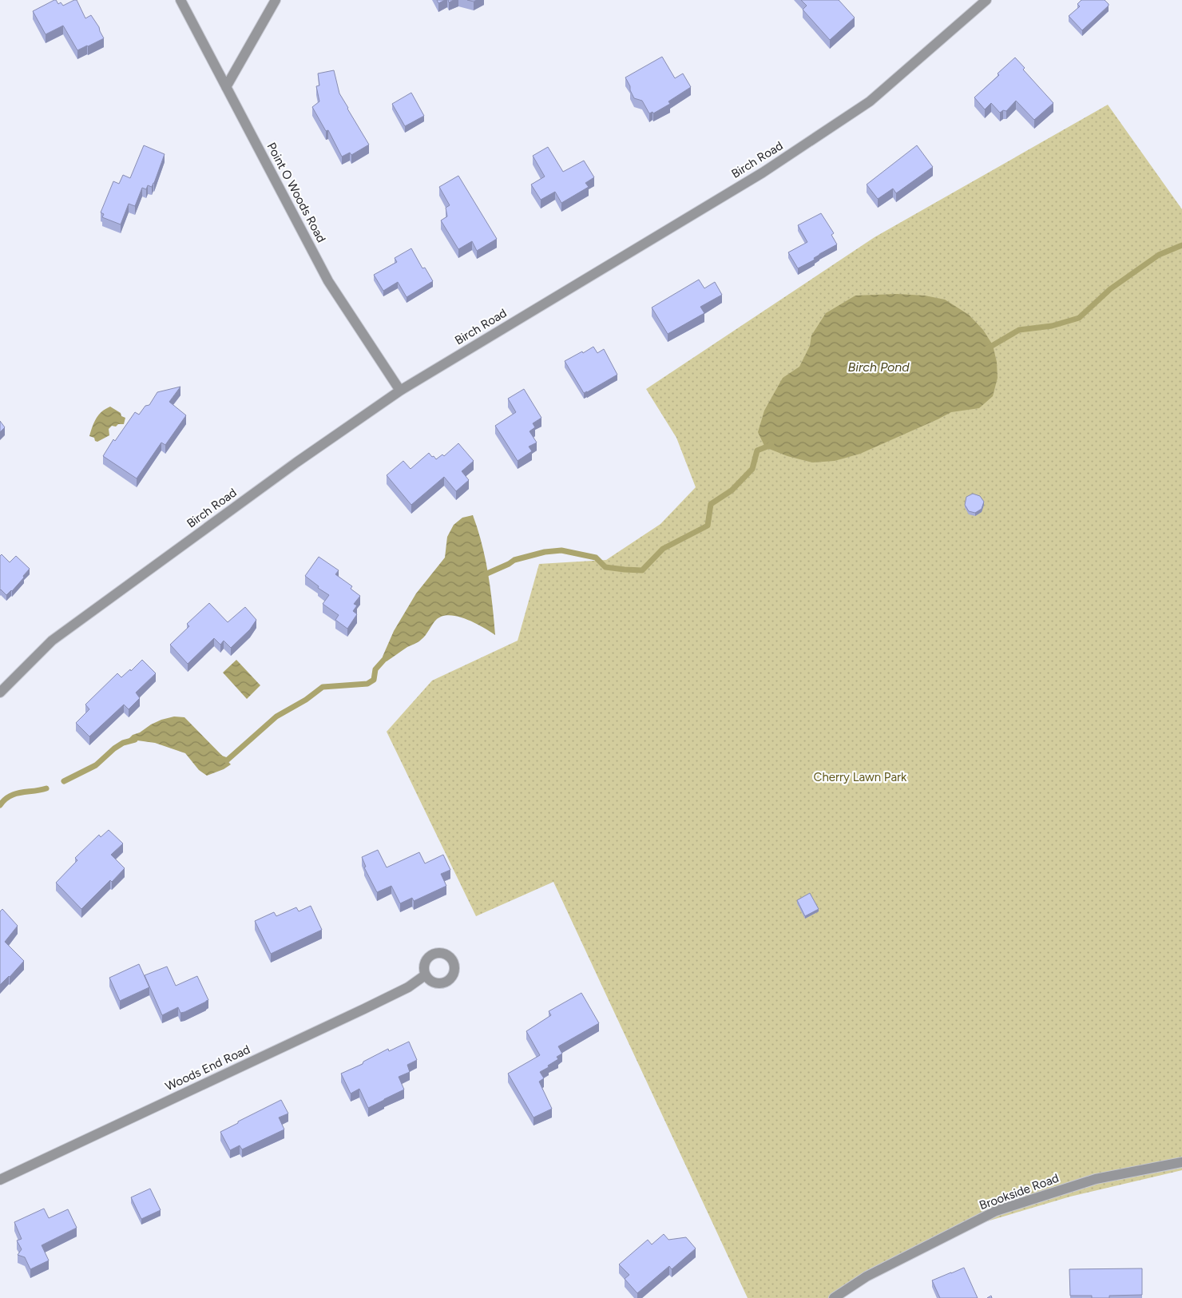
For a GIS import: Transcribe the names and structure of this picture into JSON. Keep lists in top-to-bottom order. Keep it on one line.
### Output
{"streets":{"street":["Birch Road","Point O Woods Road","Woods End Road","Brookside Road"]},"crossings":[["Birch Road","Point O Woods Road"]],"water":["Birch Pond"],"parks":["Cherry Lawn Park"]}
